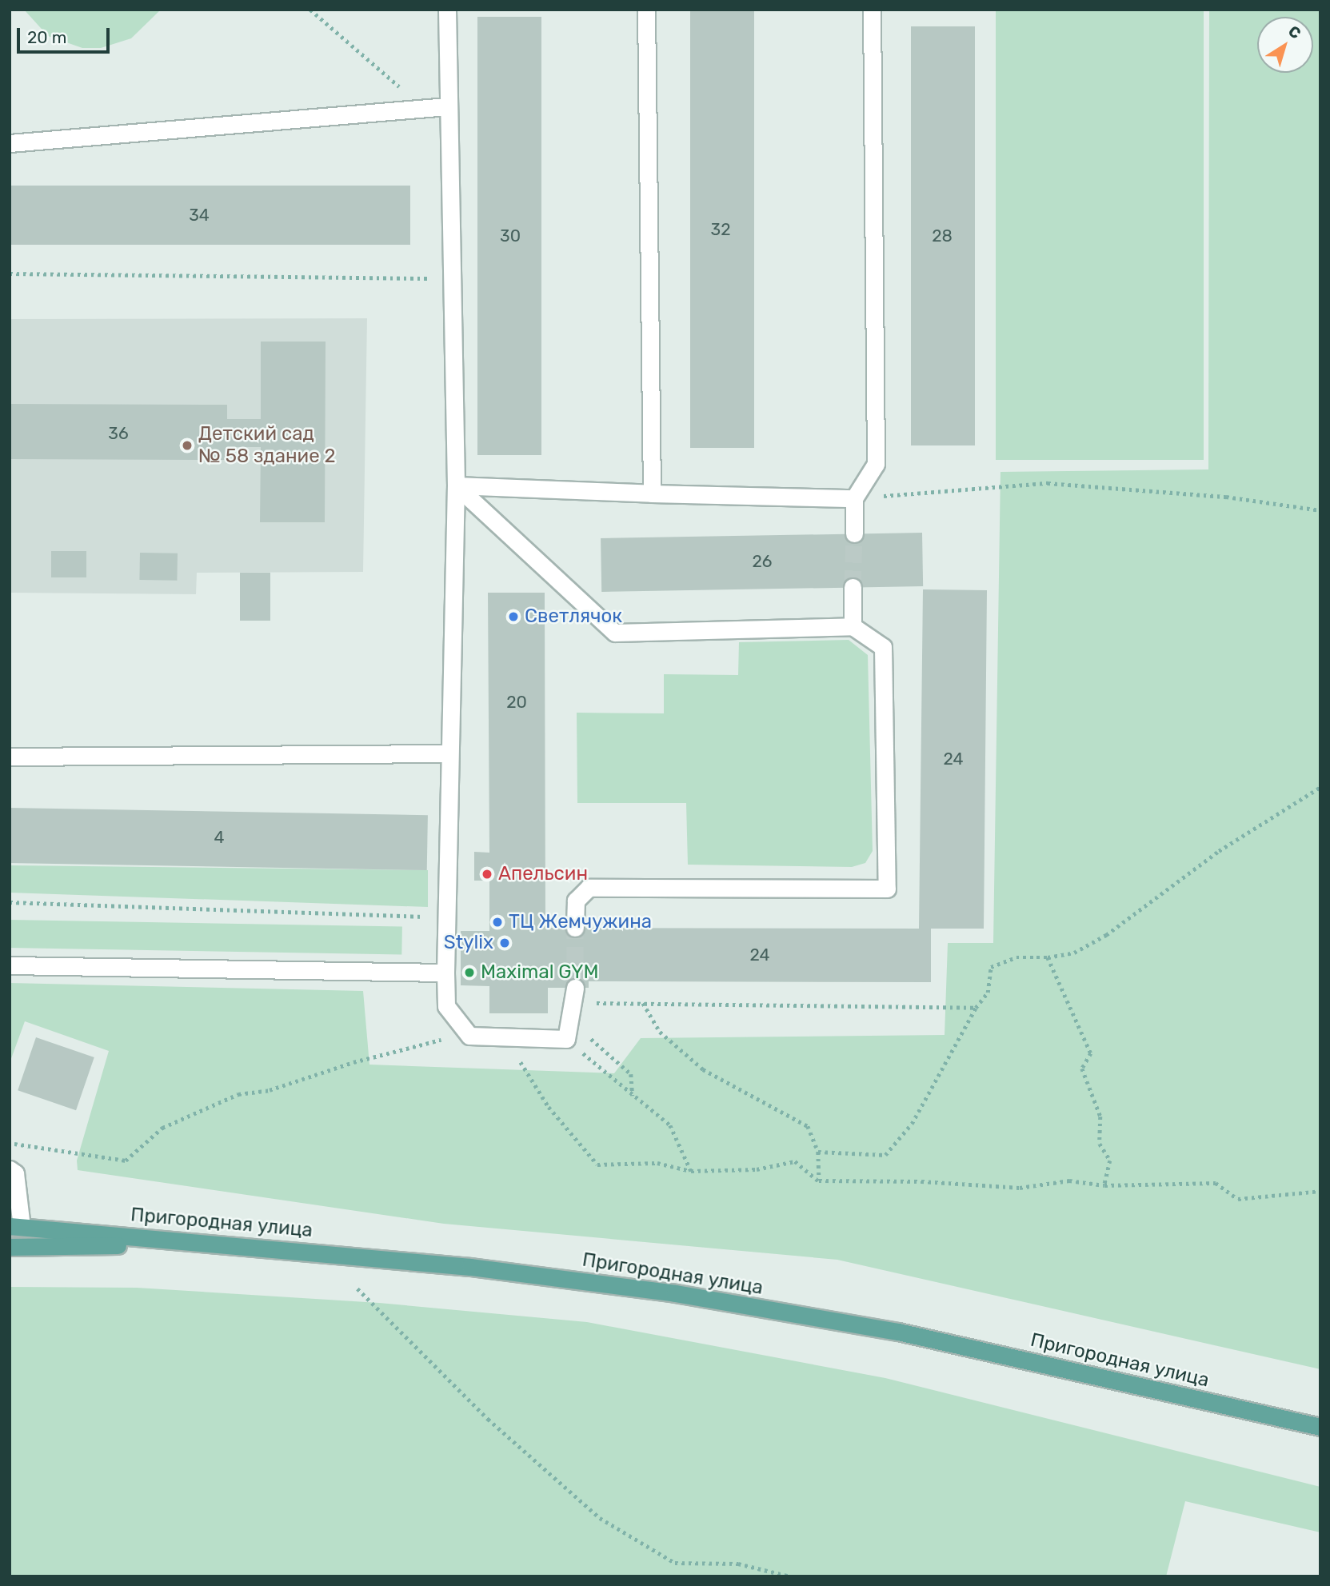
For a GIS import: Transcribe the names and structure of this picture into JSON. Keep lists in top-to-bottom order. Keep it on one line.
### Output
{"streets":{"main road":["Пригородная улица"]},"places":["Детский сад № 58 здание 2","Светлячок","Апельсин","ТЦ Жемчужина","Stylix","Maximal GYM"],"house_numbers":["34","32","30","28","36","26","20","24","4","24"],"scale_bar":"20 m","north":"top right"}
